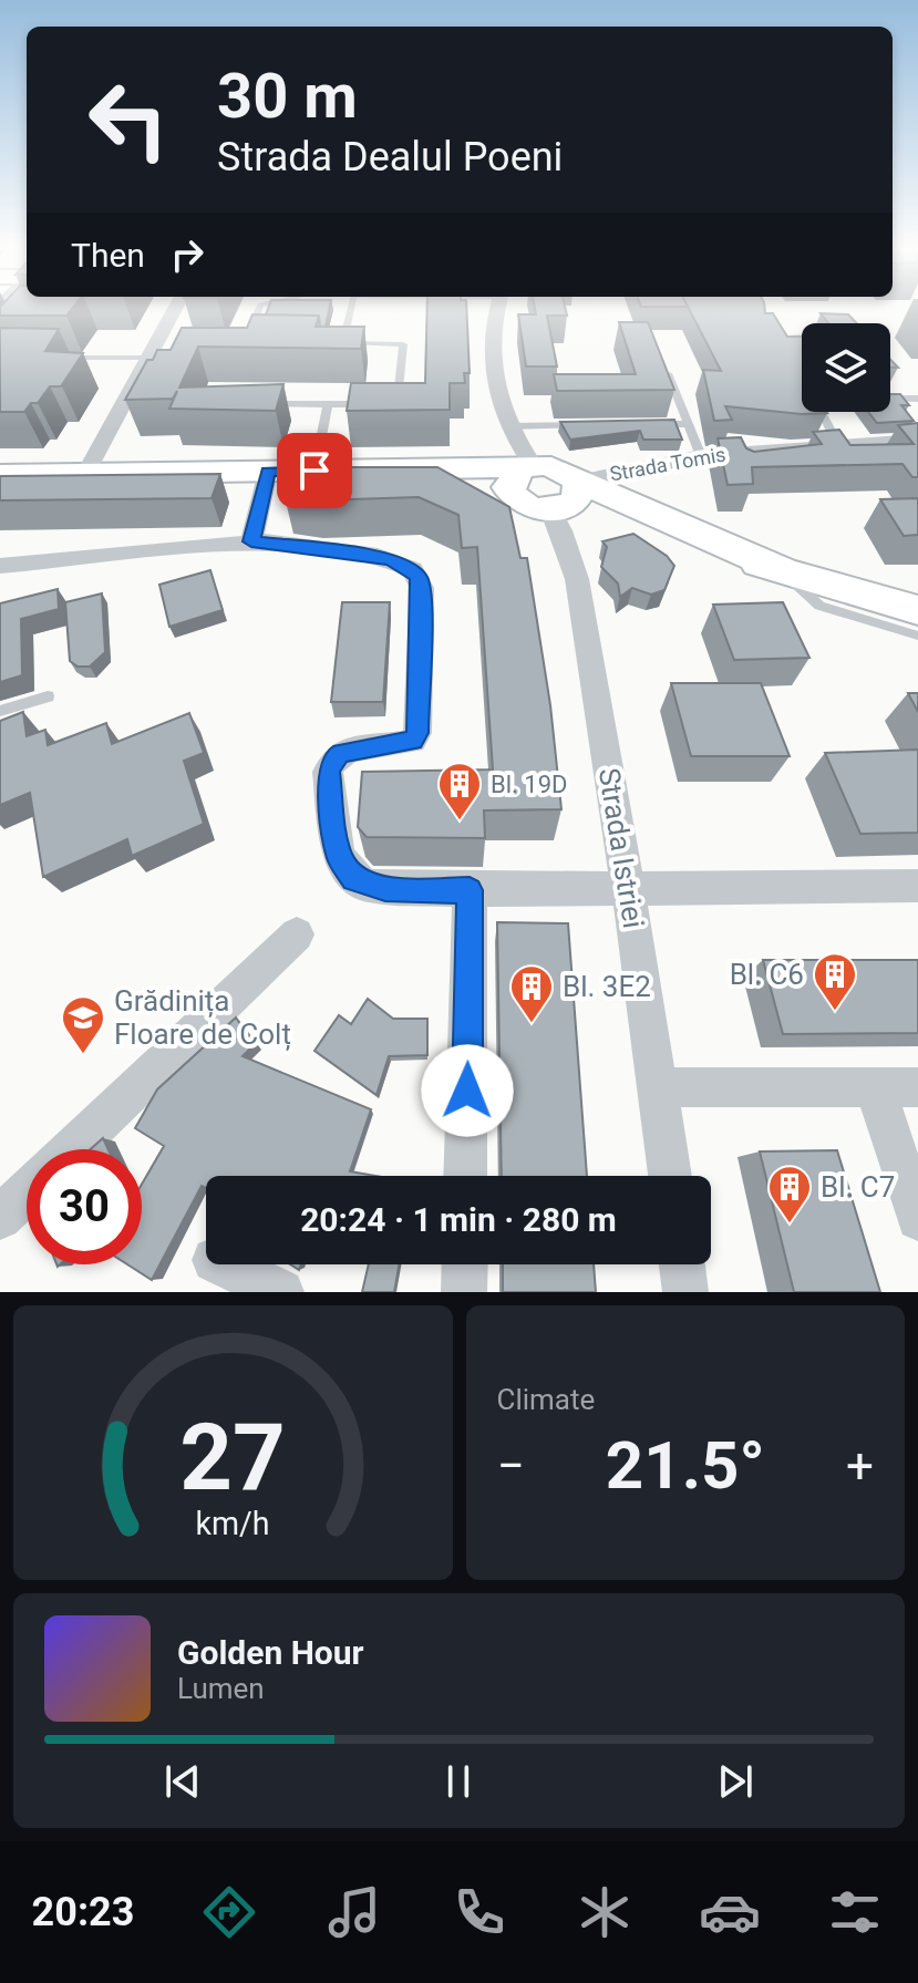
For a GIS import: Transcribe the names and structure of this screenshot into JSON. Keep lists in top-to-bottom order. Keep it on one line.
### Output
{"streets":{"street":["Strada Tomis","Strada Istriei"]},"crossings":[["Strada Tomis","Strada Istriei"]],"places":{"building":["Bl. 19D","Bl. C6","Bl. 3E2","Bl. C7"],"school or university":["Grădinița Floare de Colț"]},"page":{"turn":["30 m","Strada Dealul Poeni"],"then":"Then","limit":"30","trip":"20:24 · 1 min · 280 m","tile":"Climate","heat":["−","21.5°","+"],"song":["Golden Hour","Lumen"],"tabs":"20:23","gauge":["27","km/h"]}}
